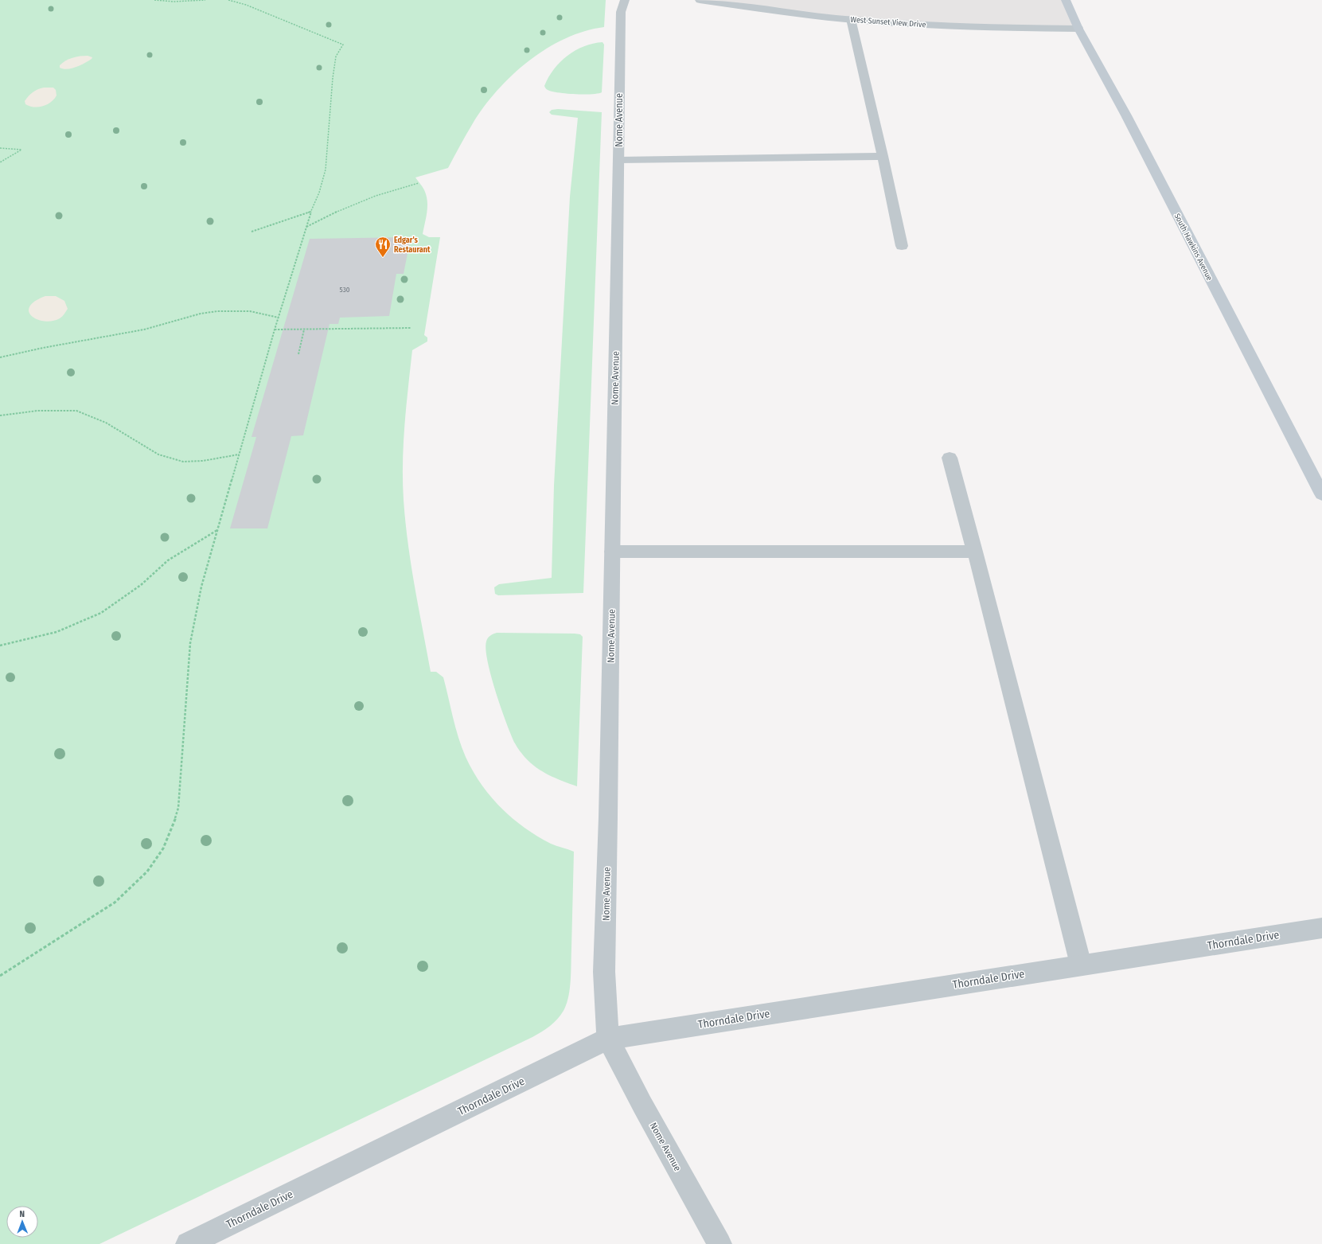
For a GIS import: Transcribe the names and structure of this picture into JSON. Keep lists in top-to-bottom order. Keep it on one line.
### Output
{"streets":{"main road":["South Hawkins Avenue"],"street":["West Sunset View Drive","Nome Avenue","Thorndale Drive"]},"crossings":[["West Sunset View Drive","South Hawkins Avenue"],["Nome Avenue","Thorndale Drive"]],"places":{"restaurant":["Edgar's Restaurant"]},"house_numbers":["530"],"north":"top"}
